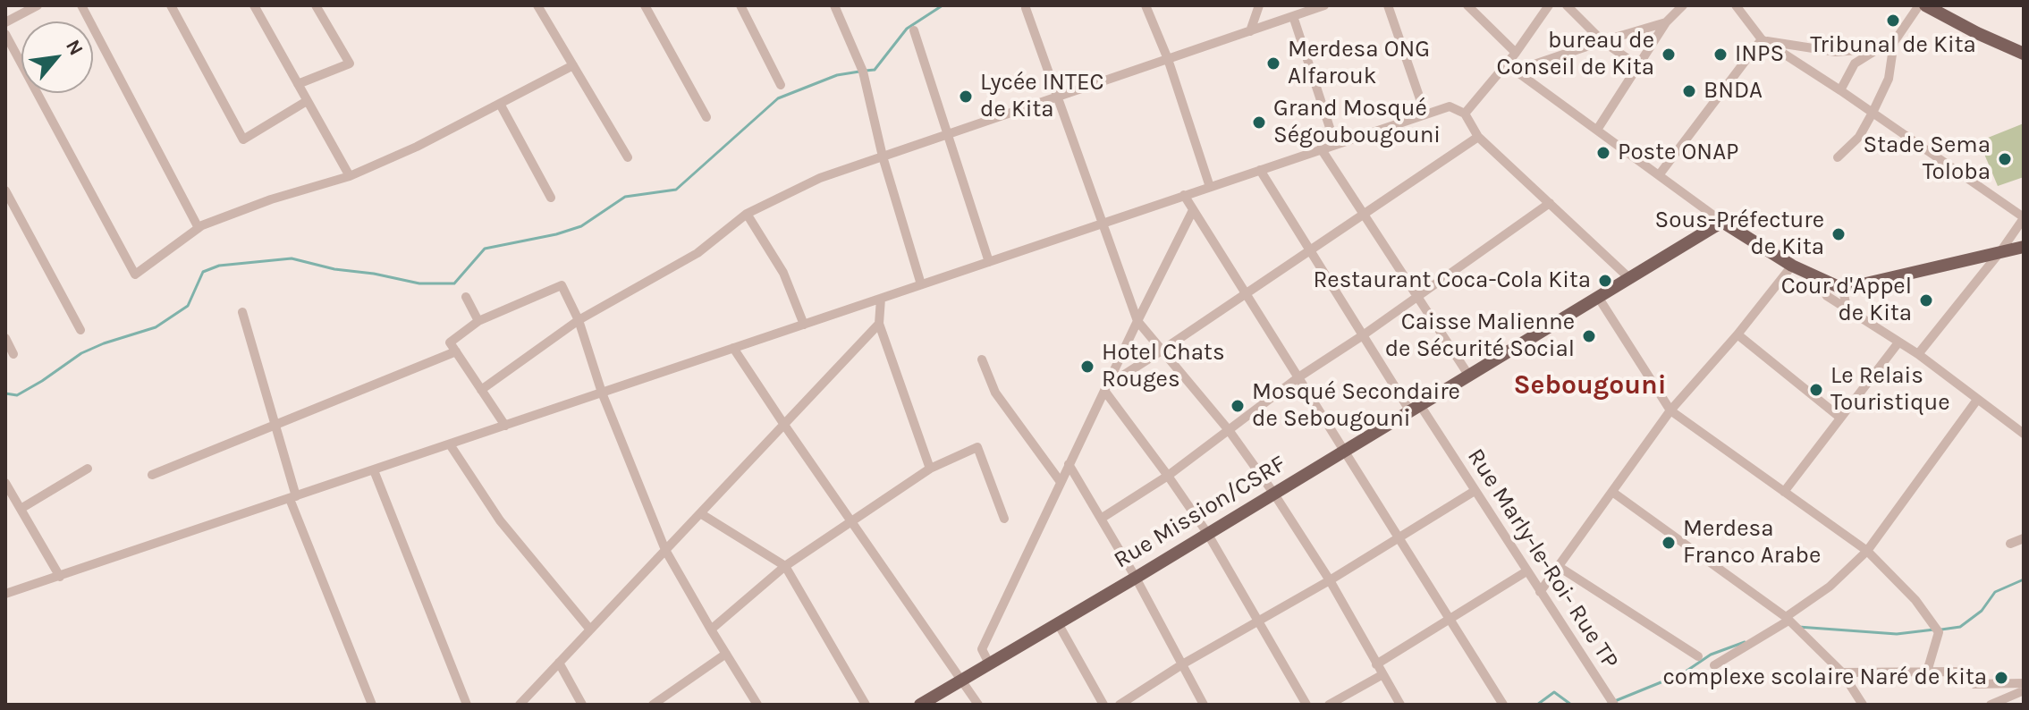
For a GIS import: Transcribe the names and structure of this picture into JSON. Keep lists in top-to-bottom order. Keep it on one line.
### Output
{"streets":{"main road":["Rue Mission/CSRF"],"street":["Rue Marly-le-Roi- Rue TP"]},"crossings":[["Rue Mission/CSRF","Rue Marly-le-Roi- Rue TP"]],"districts":["Sebougouni"],"places":["Tribunal de Kita","bureau de Conseil de Kita","INPS","Merdesa ONG Alfarouk","BNDA","Lycée INTEC de Kita","Grand Mosqué Ségoubougouni","Poste ONAP","Stade Sema Toloba","Sous-Préfecture de Kita","Restaurant Coca-Cola Kita","Cour d'Appel de Kita","Caisse Malienne de Sécurité Social","Hotel Chats Rouges","Le Relais Touristique","Mosqué Secondaire de Sebougouni","Merdesa Franco Arabe","complexe scolaire Naré de kita"],"north":"top right"}
